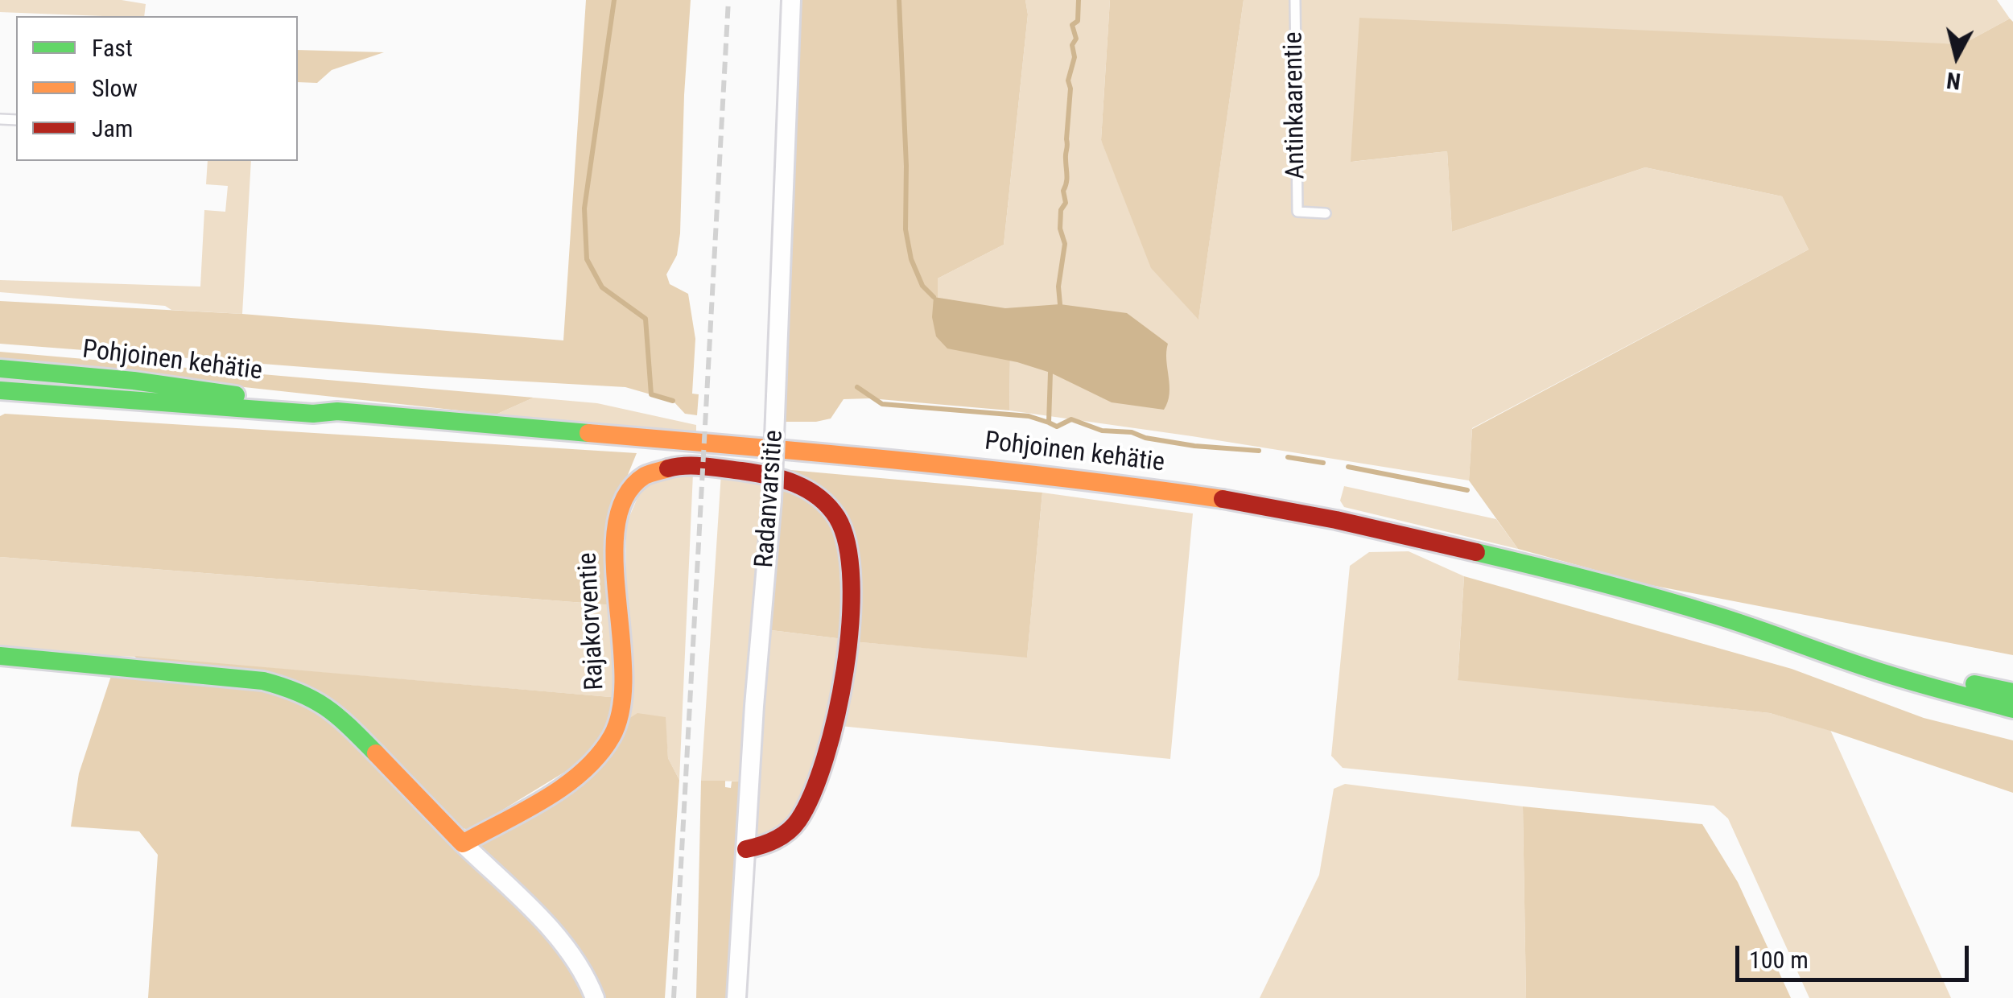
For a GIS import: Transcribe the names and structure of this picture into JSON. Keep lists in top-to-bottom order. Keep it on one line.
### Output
{"streets":{"main road":["Pohjoinen kehätie","Rajakorventie"],"street":["Radanvarsitie"],"lane":["Antinkaarentie"]},"crossings":[["Radanvarsitie","Rajakorventie"]],"legend":["Fast","Slow","Jam"],"scale_bar":"100 m","north":"bottom"}
